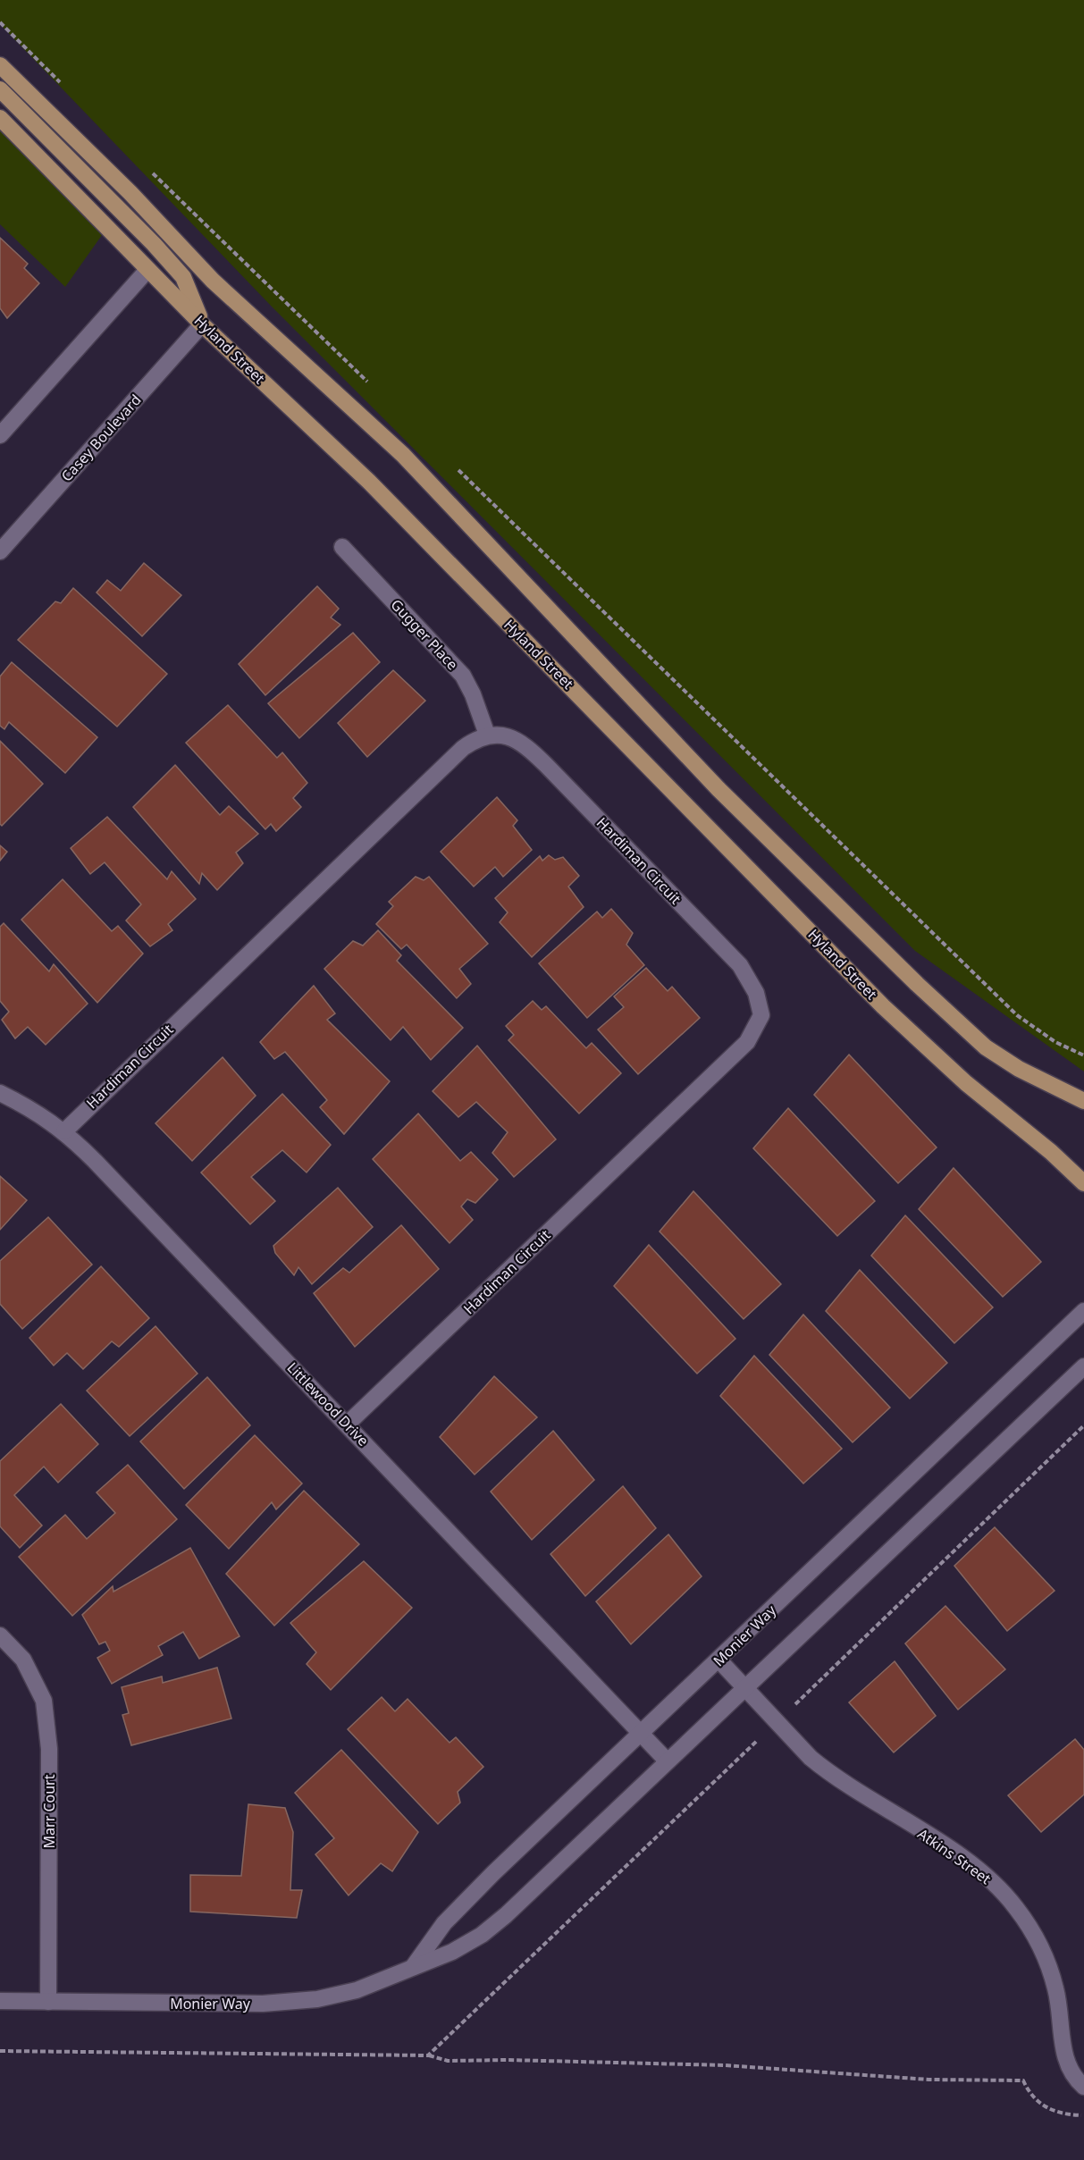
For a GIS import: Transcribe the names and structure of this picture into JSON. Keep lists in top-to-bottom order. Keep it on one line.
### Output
{"streets":{"main road":["Hyland Street"],"street":["Casey Boulevard","Gugger Place","Hardiman Circuit","Littlewood Drive","Monier Way","Marr Court","Atkins Street"]},"crossings":[["Hyland Street","Casey Boulevard"],["Gugger Place","Hardiman Circuit"],["Hardiman Circuit","Littlewood Drive"],["Littlewood Drive","Monier Way"],["Monier Way","Marr Court"],["Monier Way","Atkins Street"]]}
